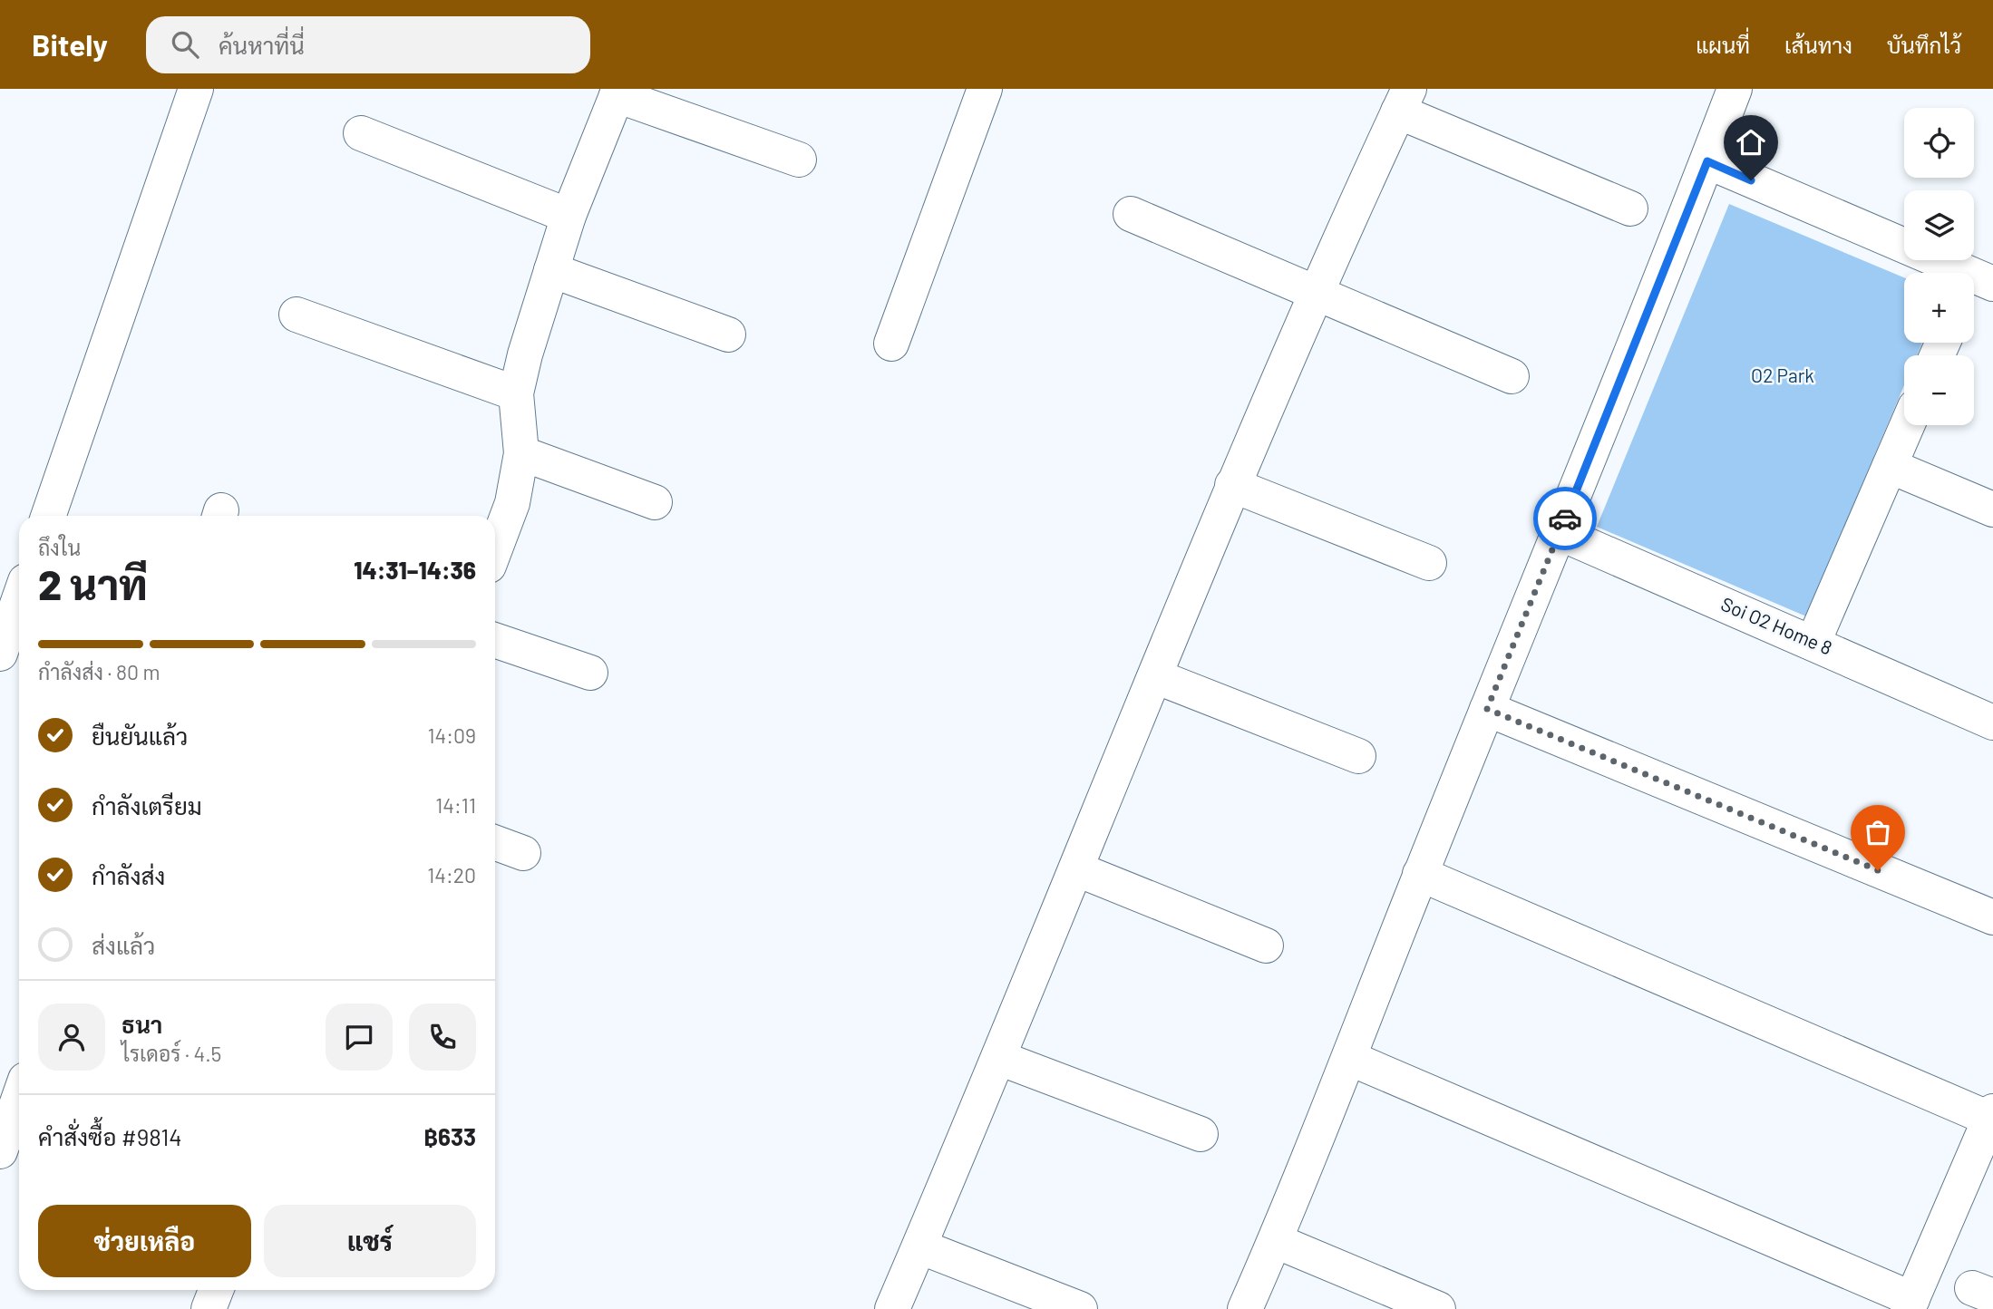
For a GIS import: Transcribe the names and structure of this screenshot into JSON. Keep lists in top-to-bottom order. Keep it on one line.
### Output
{"streets":{"street":["Soi O2 Home 8"]},"parks":["O2 Park"],"page":{"header":"Bitely","search":"ค้นหาที่นี่","nav":["แผนที่","เส้นทาง","บันทึกไว้"],"map_buttons":["+","−"],"heading":["2 นาที","ถึงใน","14:31–14:36"],"panel":["ธนา","ไรเดอร์ · 4.5","คำสั่งซื้อ #9814","฿633"],"bar":"กำลังส่ง · 80 m","list":[["ยืนยันแล้ว","14:09"],["กำลังเตรียม","14:11"],["กำลังส่ง","14:20"],"ส่งแล้ว"],"buttons":["ช่วยเหลือ","แชร์"]}}
